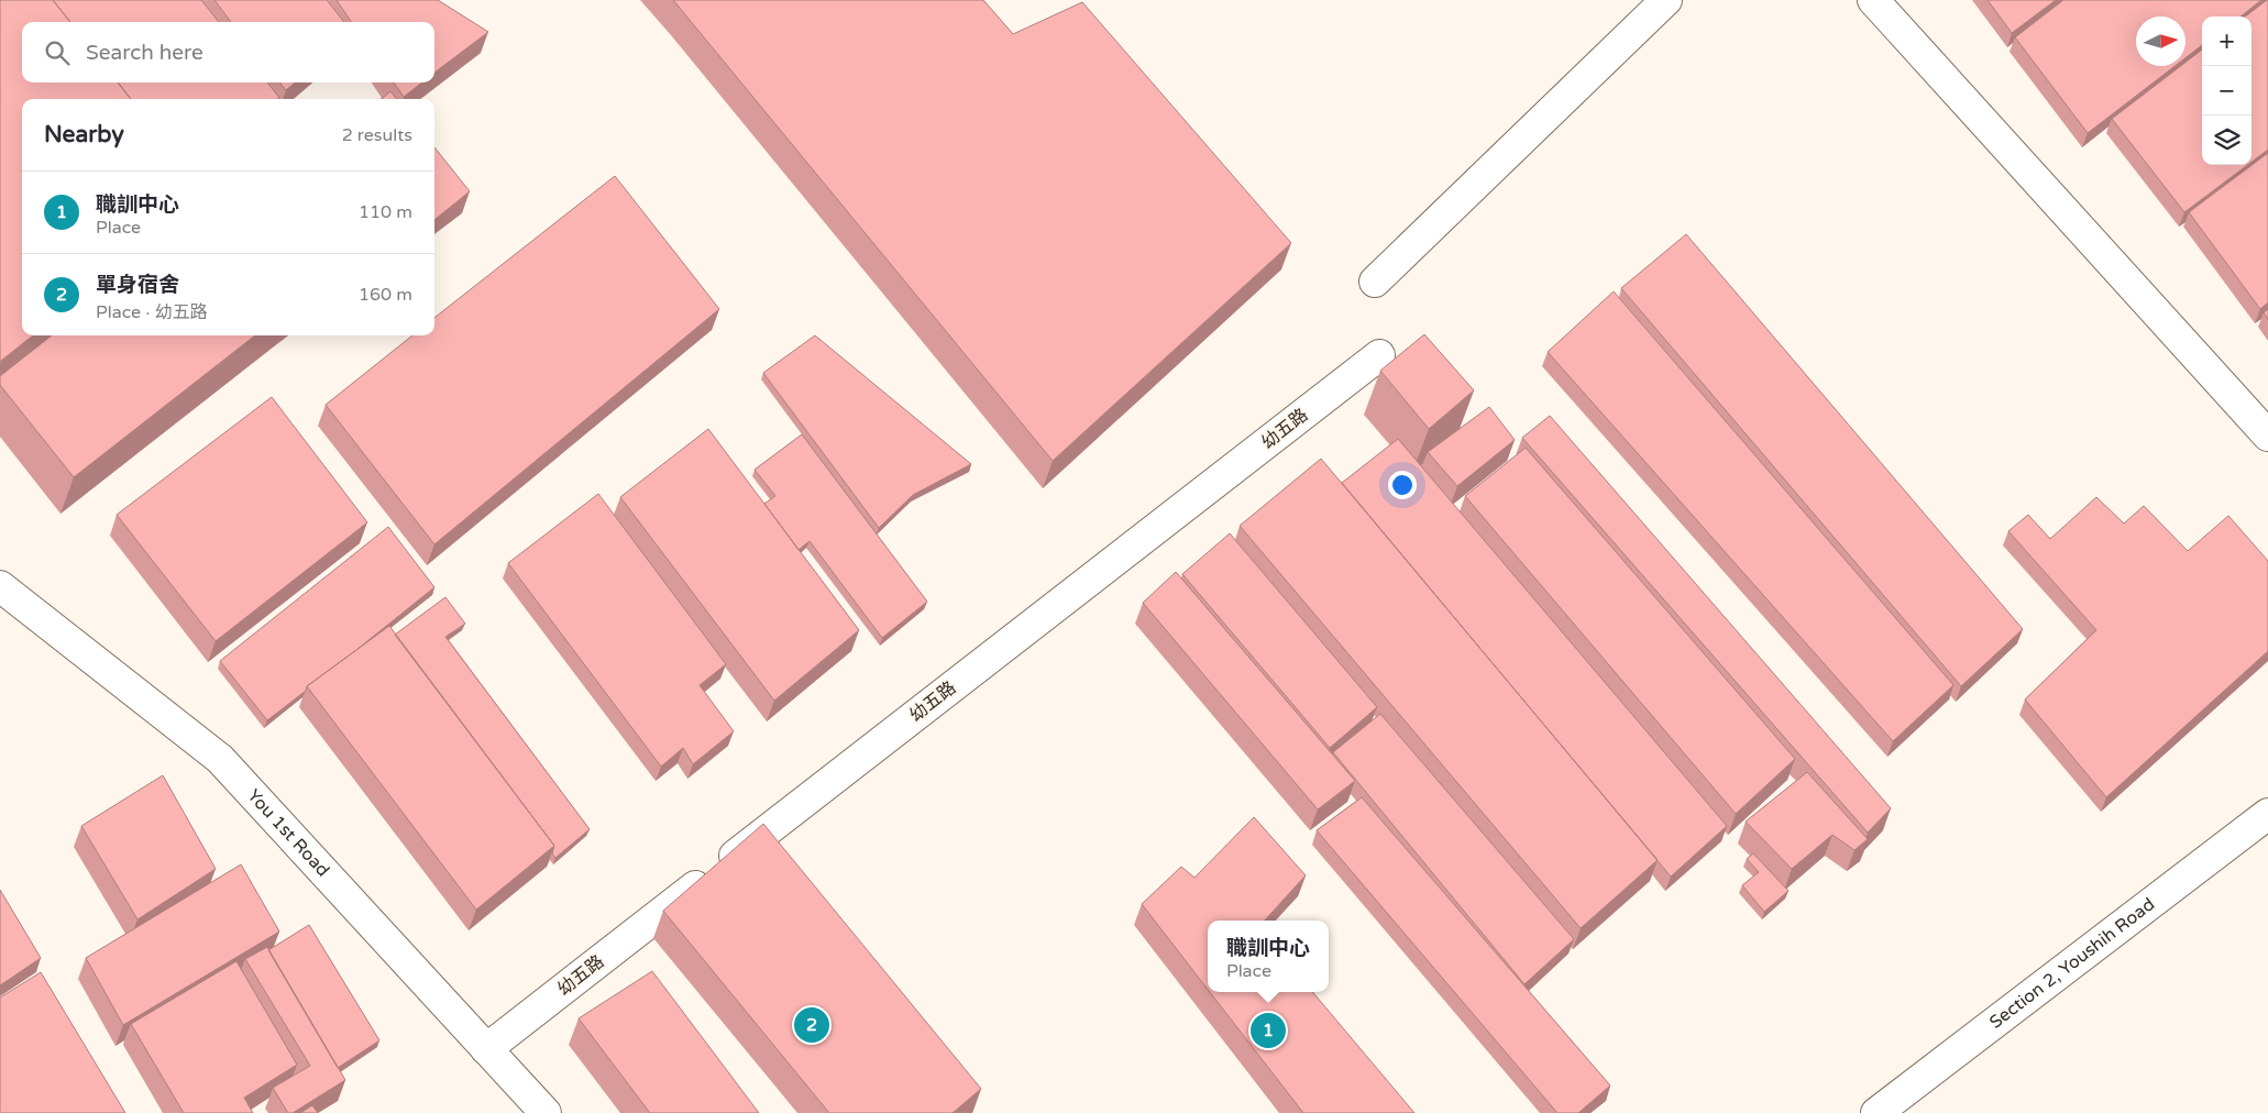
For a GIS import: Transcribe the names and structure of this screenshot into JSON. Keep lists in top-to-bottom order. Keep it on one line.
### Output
{"streets":{"street":["幼五路","You 1st Road","Section 2, Youshih Road"]},"crossings":[["幼五路","You 1st Road"]],"north":"right","page":{"map_buttons":["+","−"],"search":"Search here","heading":["Nearby","2 results"],"list":[{"mark":"1","name":"職訓中心","note":"Place","value":"110 m"},{"mark":"2","name":"單身宿舍","note":"Place · 幼五路","value":"160 m"}],"popup":["職訓中心","Place"],"pins":["2","1"]}}
